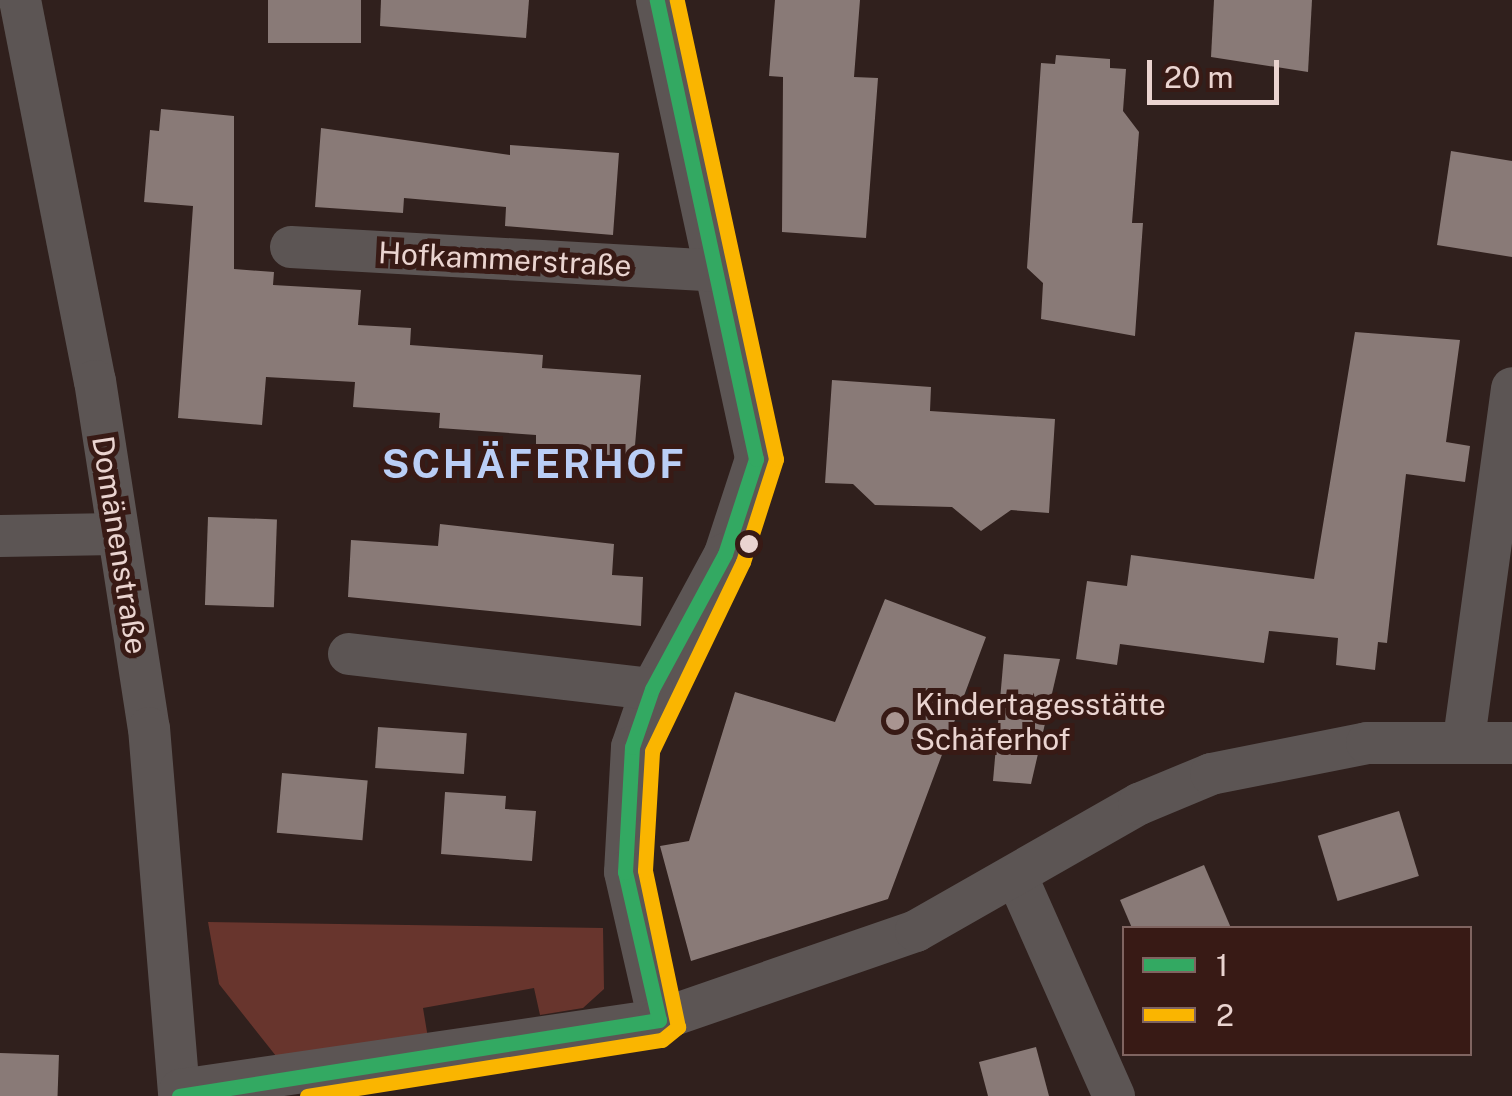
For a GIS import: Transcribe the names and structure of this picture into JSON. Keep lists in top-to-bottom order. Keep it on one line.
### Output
{"streets":{"street":["Hofkammerstraße","Domänenstraße"]},"districts":["SCHÄFERHOF"],"places":["Kindertagesstätte Schäferhof"],"lines":["transit line 1","transit line 2"],"legend":["1","2"],"scale_bar":"20 m"}
